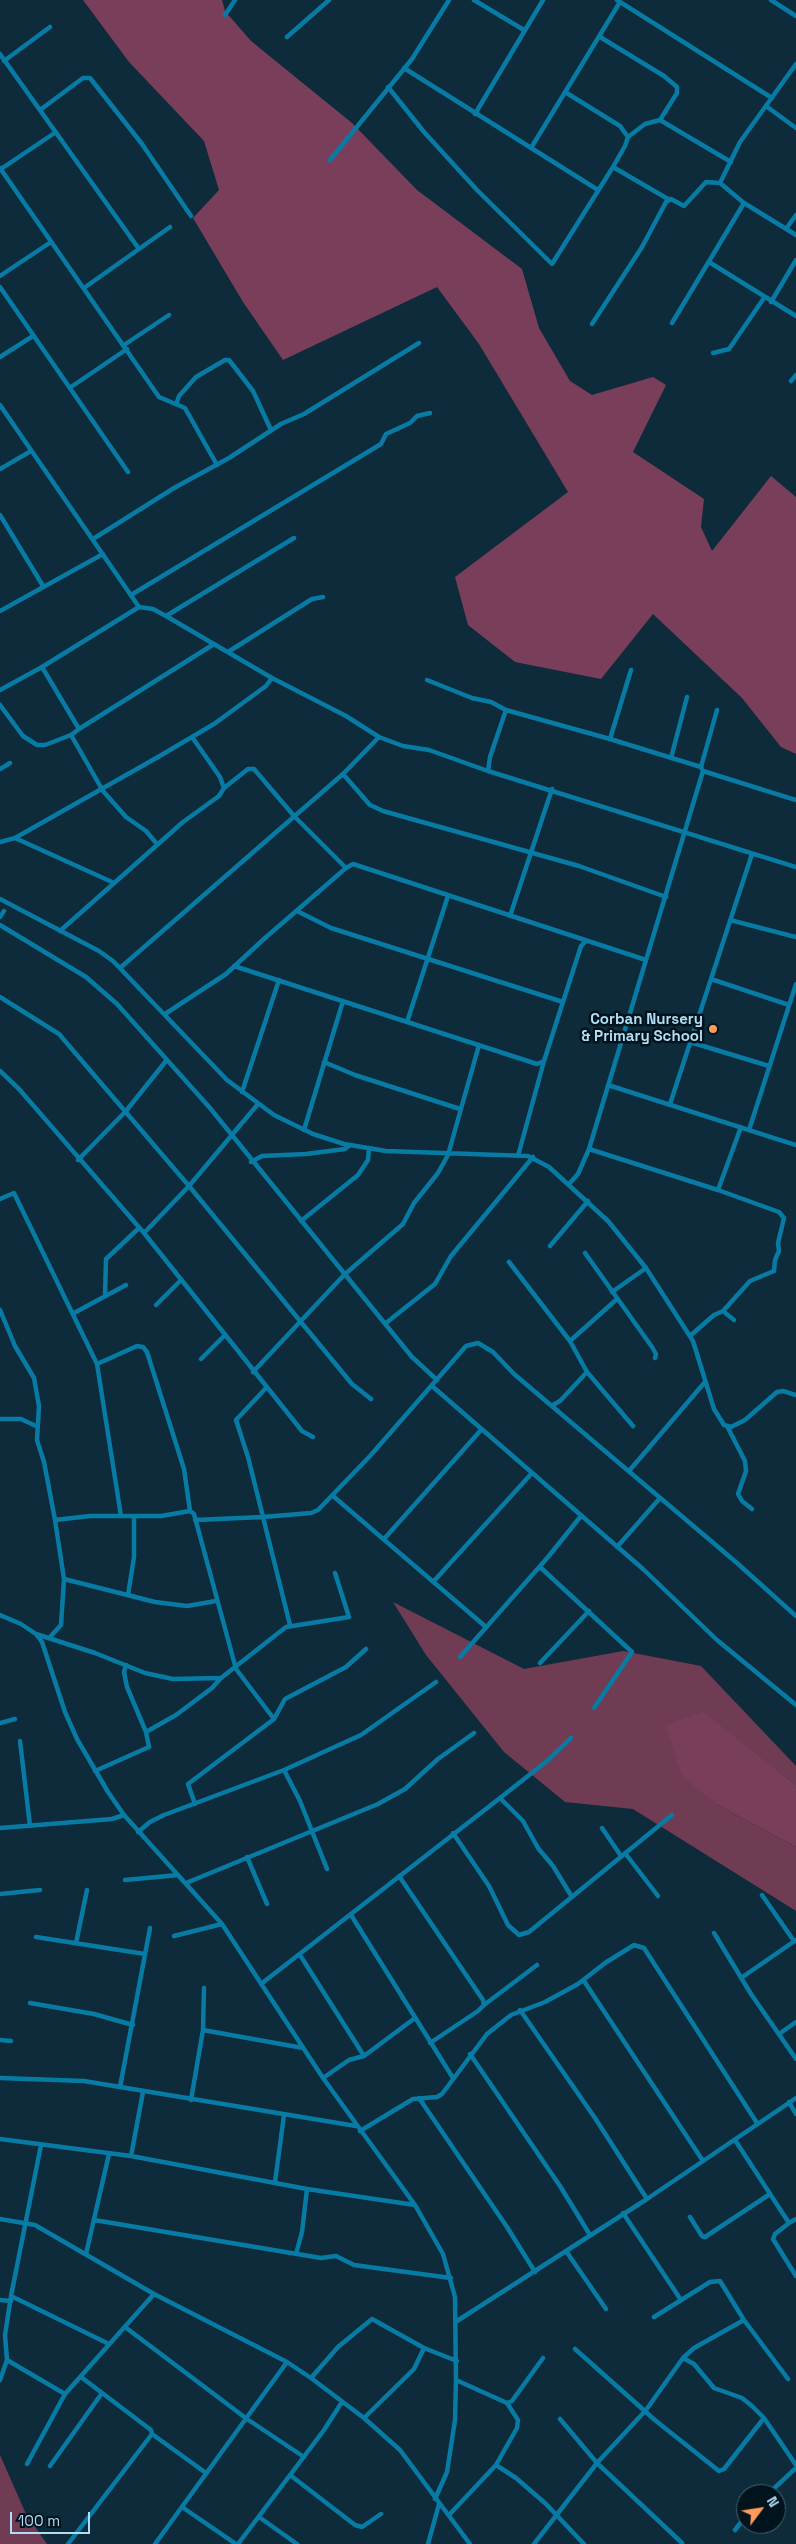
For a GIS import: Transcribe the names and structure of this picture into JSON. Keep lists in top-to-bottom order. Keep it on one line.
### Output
{"places":["Corban Nursery & Primary School"],"scale_bar":"100 m","north":"top right"}
